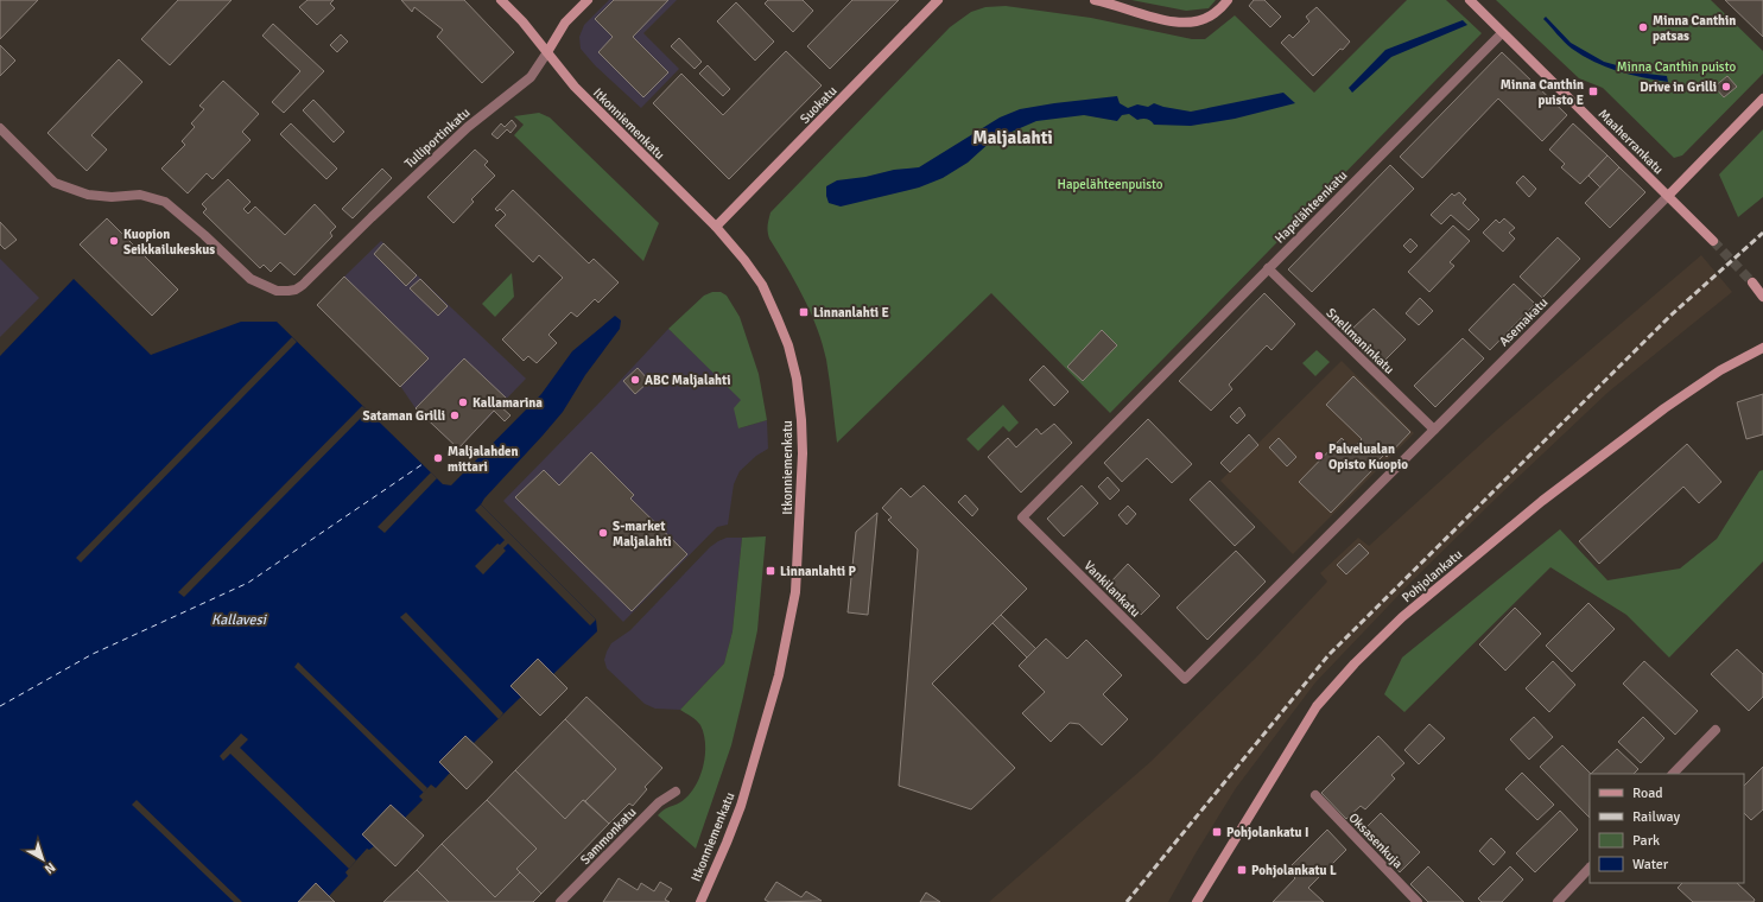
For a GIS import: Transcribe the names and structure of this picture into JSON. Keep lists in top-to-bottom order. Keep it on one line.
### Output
{"streets":{"main road":["Suokatu","Itkonniemenkatu","Tulliportinkatu","Maaherrankatu","Asemakatu","Pohjolankatu"],"street":["Hapelähteenkatu","Snellmaninkatu","Vankilankatu","Sammonkatu","Oksasenkuja"]},"crossings":[["Suokatu","Itkonniemenkatu"],["Itkonniemenkatu","Tulliportinkatu"],["Maaherrankatu","Hapelähteenkatu"],["Maaherrankatu","Asemakatu"],["Hapelähteenkatu","Snellmaninkatu"],["Hapelähteenkatu","Vankilankatu"],["Asemakatu","Snellmaninkatu"],["Asemakatu","Vankilankatu"]],"districts":["Maljalahti"],"water":["Kallavesi"],"parks":["Minna Canthin puisto","Hapelähteenpuisto"],"places":{"other":["Minna Canthin patsas","Drive in Grilli","Kuopion Seikkailukeskus","ABC Maljalahti","Kallamarina","Sataman Grilli","Palvelualan Opisto Kuopio","Maljalahden mittari","S-market Maljalahti"],"transit":["Minna Canthin puisto E","Linnanlahti E","Linnanlahti P","Pohjolankatu I","Pohjolankatu L"]},"legend":["Road","Railway","Park","Water"],"north":"bottom right"}
